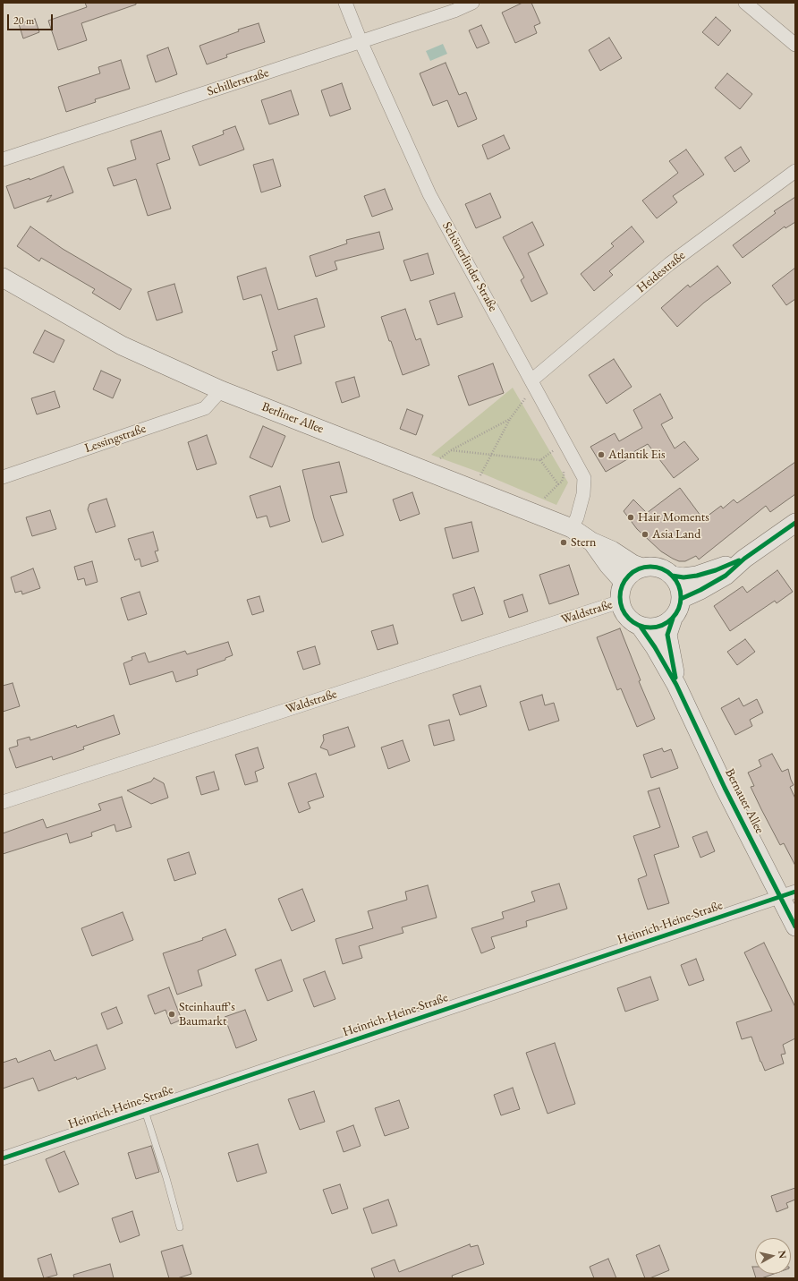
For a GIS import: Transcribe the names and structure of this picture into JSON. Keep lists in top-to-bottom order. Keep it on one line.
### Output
{"streets":{"main road":["Berliner Allee","Bernauer Allee"],"street":["Schillerstraße","Schönerlinder Straße","Heidestraße","Lessingstraße","Waldstraße","Heinrich-Heine-Straße"]},"crossings":[["Schillerstraße","Schönerlinder Straße"],["Schönerlinder Straße","Heidestraße"],["Schönerlinder Straße","Berliner Allee"],["Berliner Allee","Lessingstraße"],["Berliner Allee","Waldstraße"],["Berliner Allee","Bernauer Allee"],["Waldstraße","Bernauer Allee"],["Bernauer Allee","Heinrich-Heine-Straße"]],"places":["Atlantik Eis","Hair Moments","Asia Land","Stern","Steinhauff's Baumarkt"],"scale_bar":"20 m","north":"right"}
